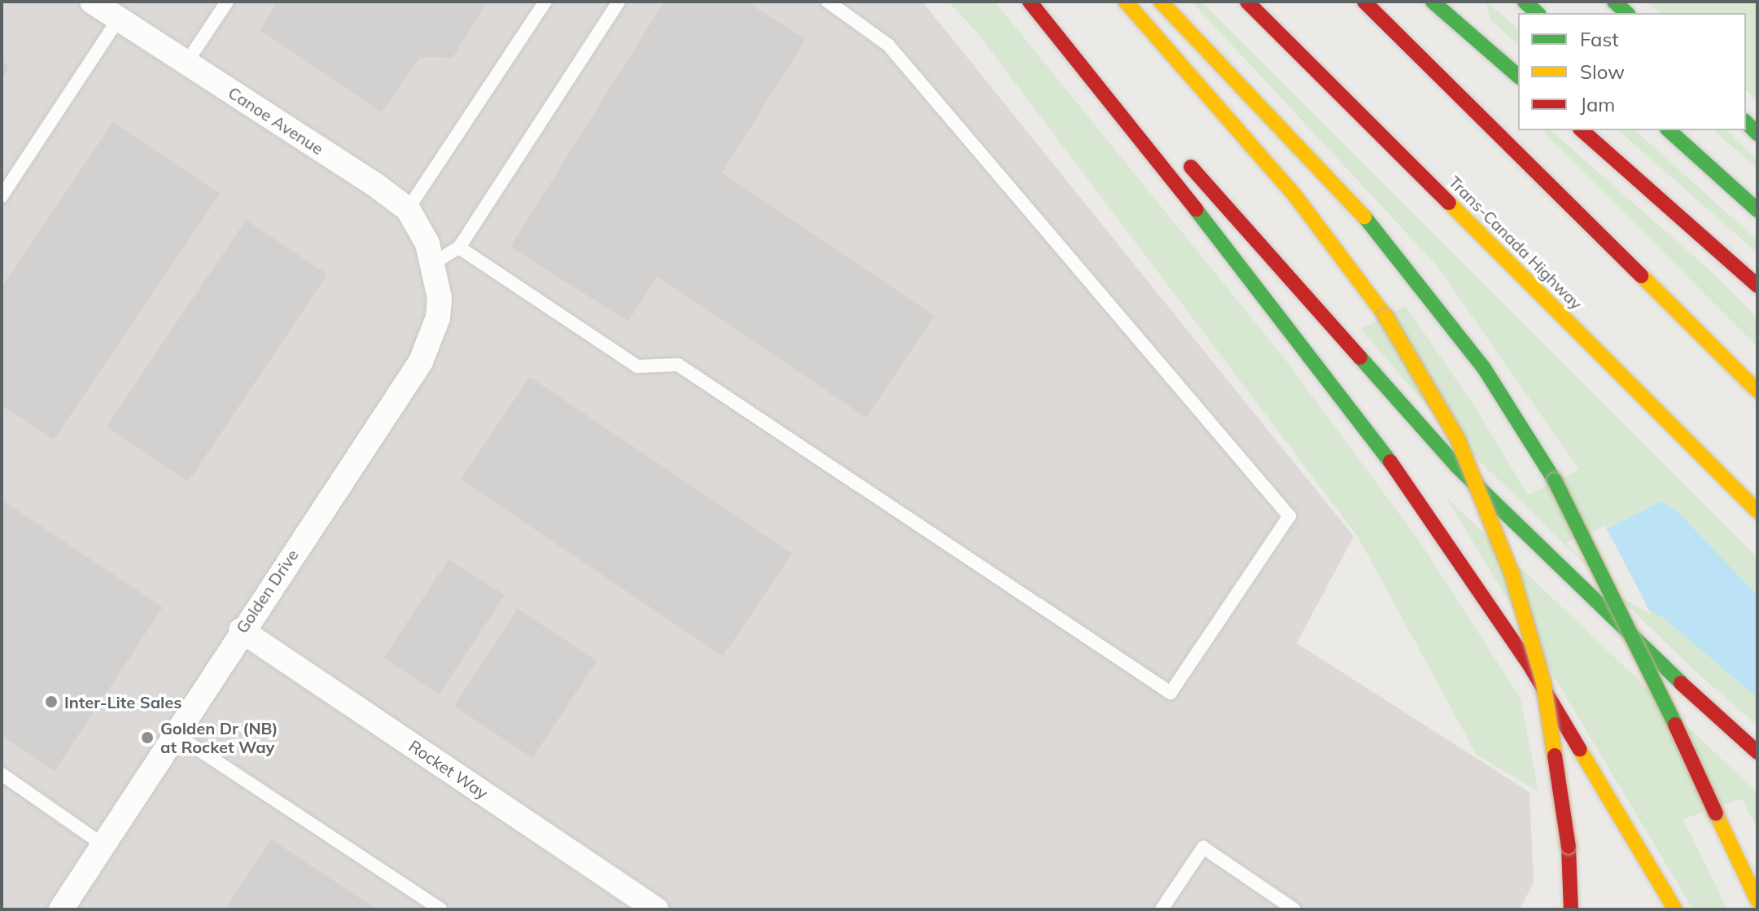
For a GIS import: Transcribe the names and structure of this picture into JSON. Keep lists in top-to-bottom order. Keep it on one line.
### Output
{"streets":{"highway":["Trans-Canada Highway"],"street":["Canoe Avenue","Golden Drive","Rocket Way"]},"crossings":[["Golden Drive","Rocket Way"]],"places":["Inter-Lite Sales","Golden Dr (NB) at Rocket Way"],"legend":["Fast","Slow","Jam"]}
